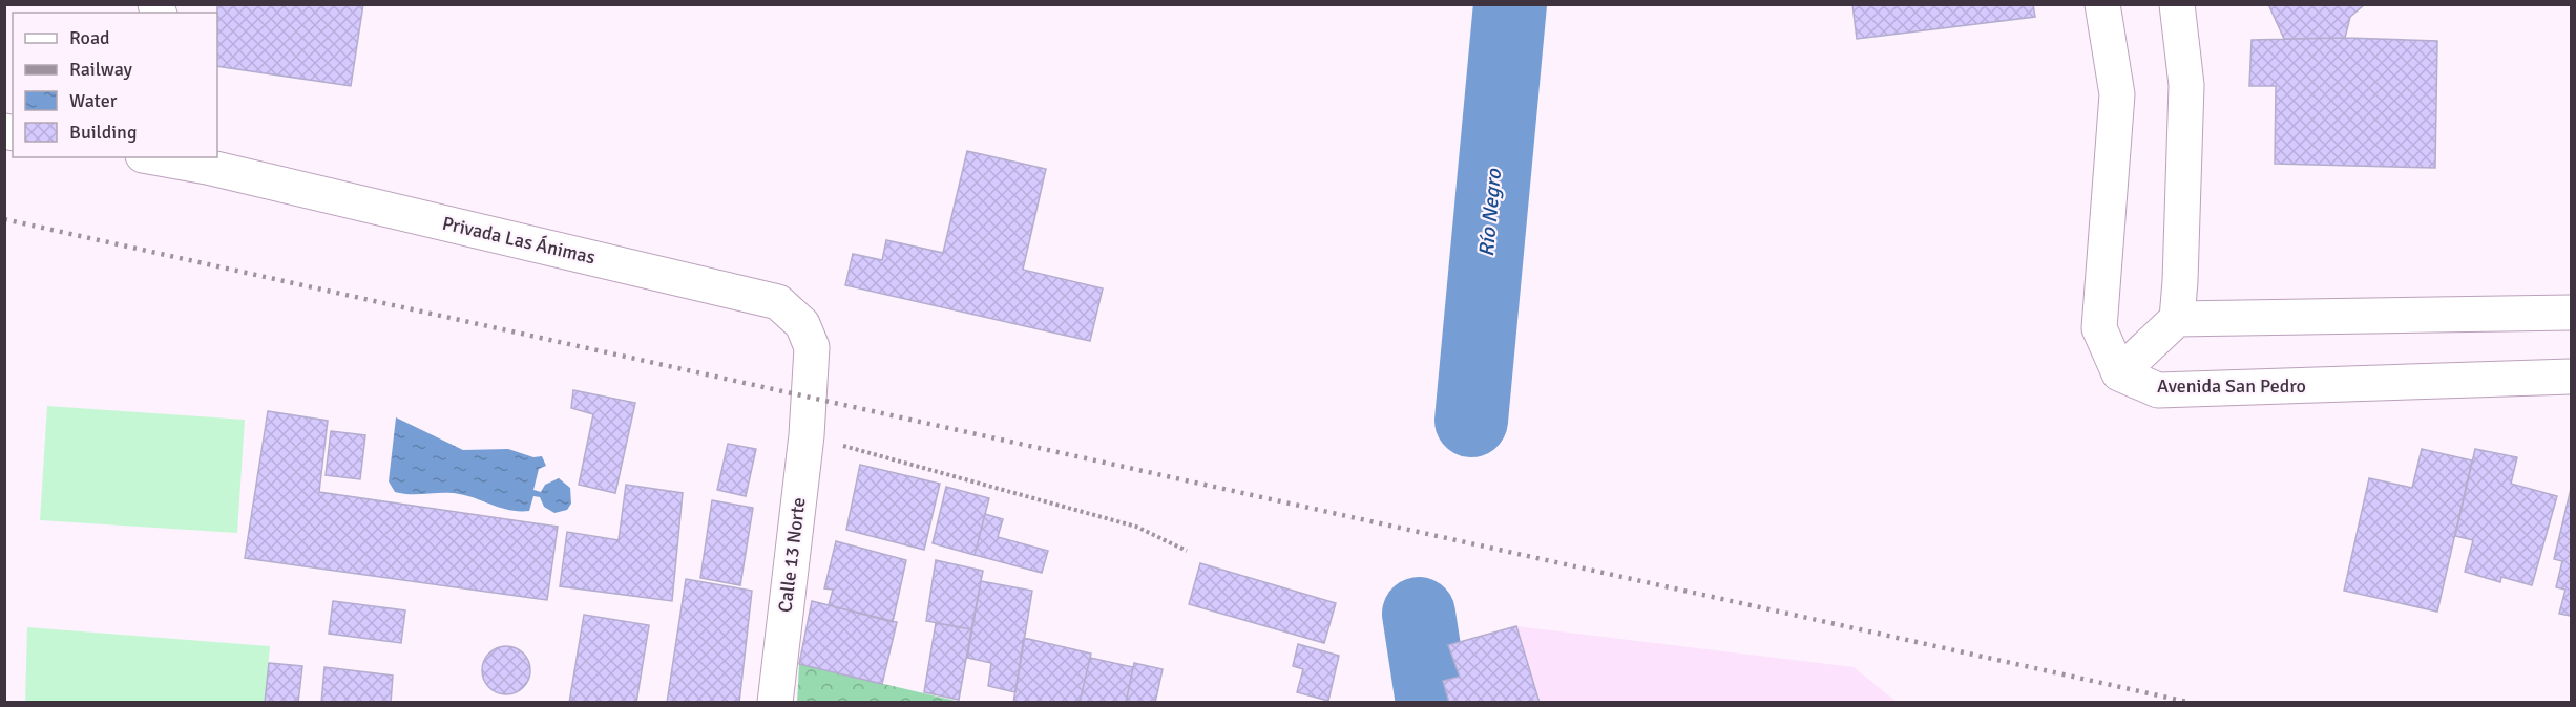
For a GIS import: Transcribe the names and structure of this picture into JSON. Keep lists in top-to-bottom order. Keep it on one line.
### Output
{"streets":{"street":["Privada Las Ánimas","Avenida San Pedro","Calle 13 Norte"]},"crossings":[["Privada Las Ánimas","Calle 13 Norte"]],"water":["Río Negro"],"legend":["Road","Railway","Water","Building"]}
